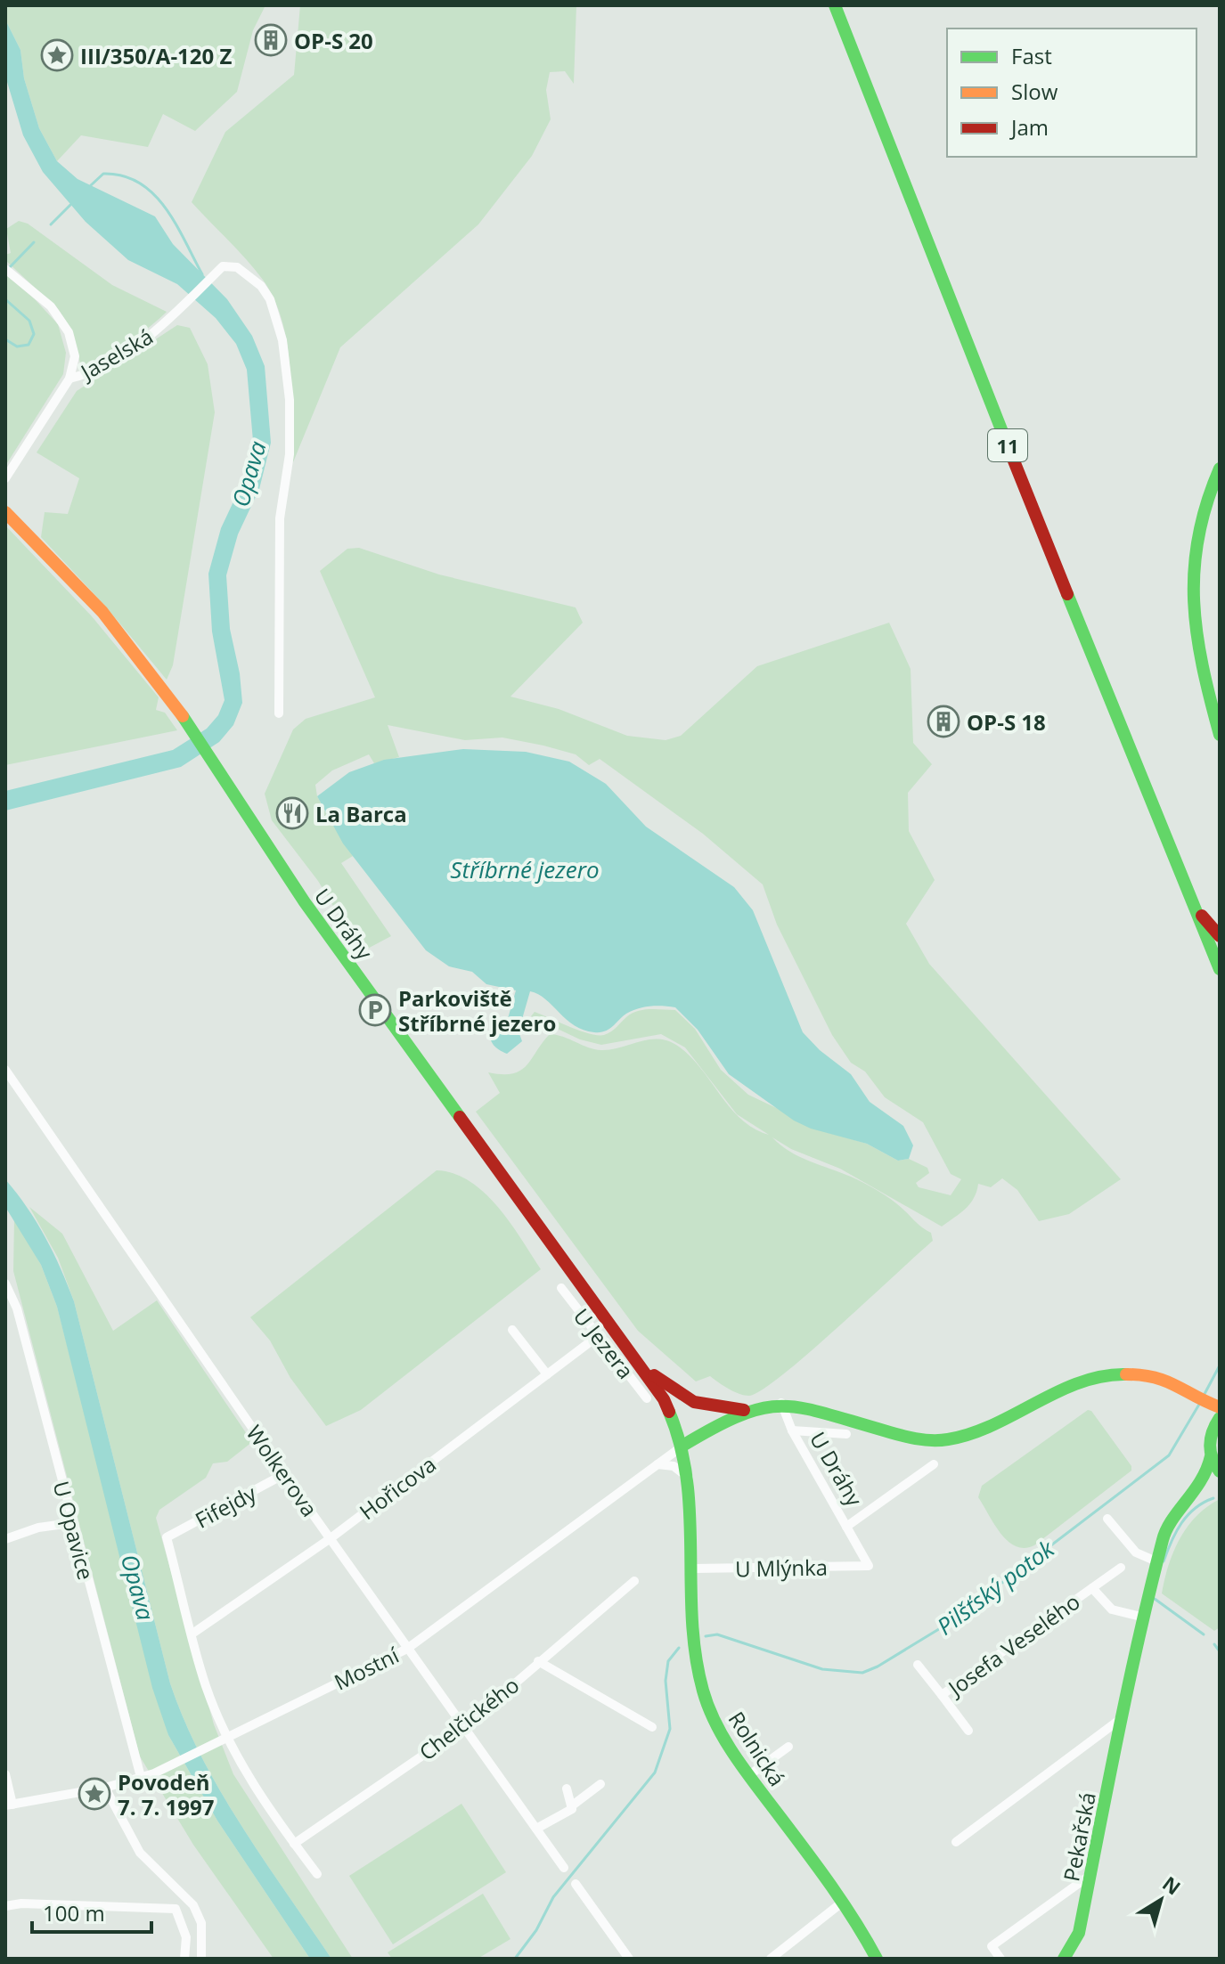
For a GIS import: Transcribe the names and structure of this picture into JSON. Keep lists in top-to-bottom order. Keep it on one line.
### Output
{"streets":{"street":["Jaselská","11","U Dráhy","U Jezera","Wolkerova","Hořicova","Fifejdy","U Opavice","U Mlýnka","Josefa Veselého","Mostní","Chelčického","Rolnická","Pekařská"]},"crossings":[["U Dráhy","U Mlýnka"],["U Dráhy","Mostní"],["U Dráhy","Rolnická"],["U Dráhy","Pekařská"],["U Jezera","Hořicova"],["Wolkerova","Hořicova"],["Wolkerova","Fifejdy"],["Wolkerova","Mostní"],["Wolkerova","Chelčického"],["Hořicova","Fifejdy"],["U Opavice","Mostní"],["U Mlýnka","Rolnická"],["Mostní","Rolnická"]],"water":["Opava","Stříbrné jezero","Pilšťský potok"],"places":{"building":["OP-S 20","OP-S 18"],"place":["III/350/A-120 Z","Povodeň 7. 7. 1997"],"restaurant":["La Barca"],"parking":["Parkoviště Stříbrné jezero"]},"legend":["Fast","Slow","Jam"],"scale_bar":"100 m","north":"top right"}
